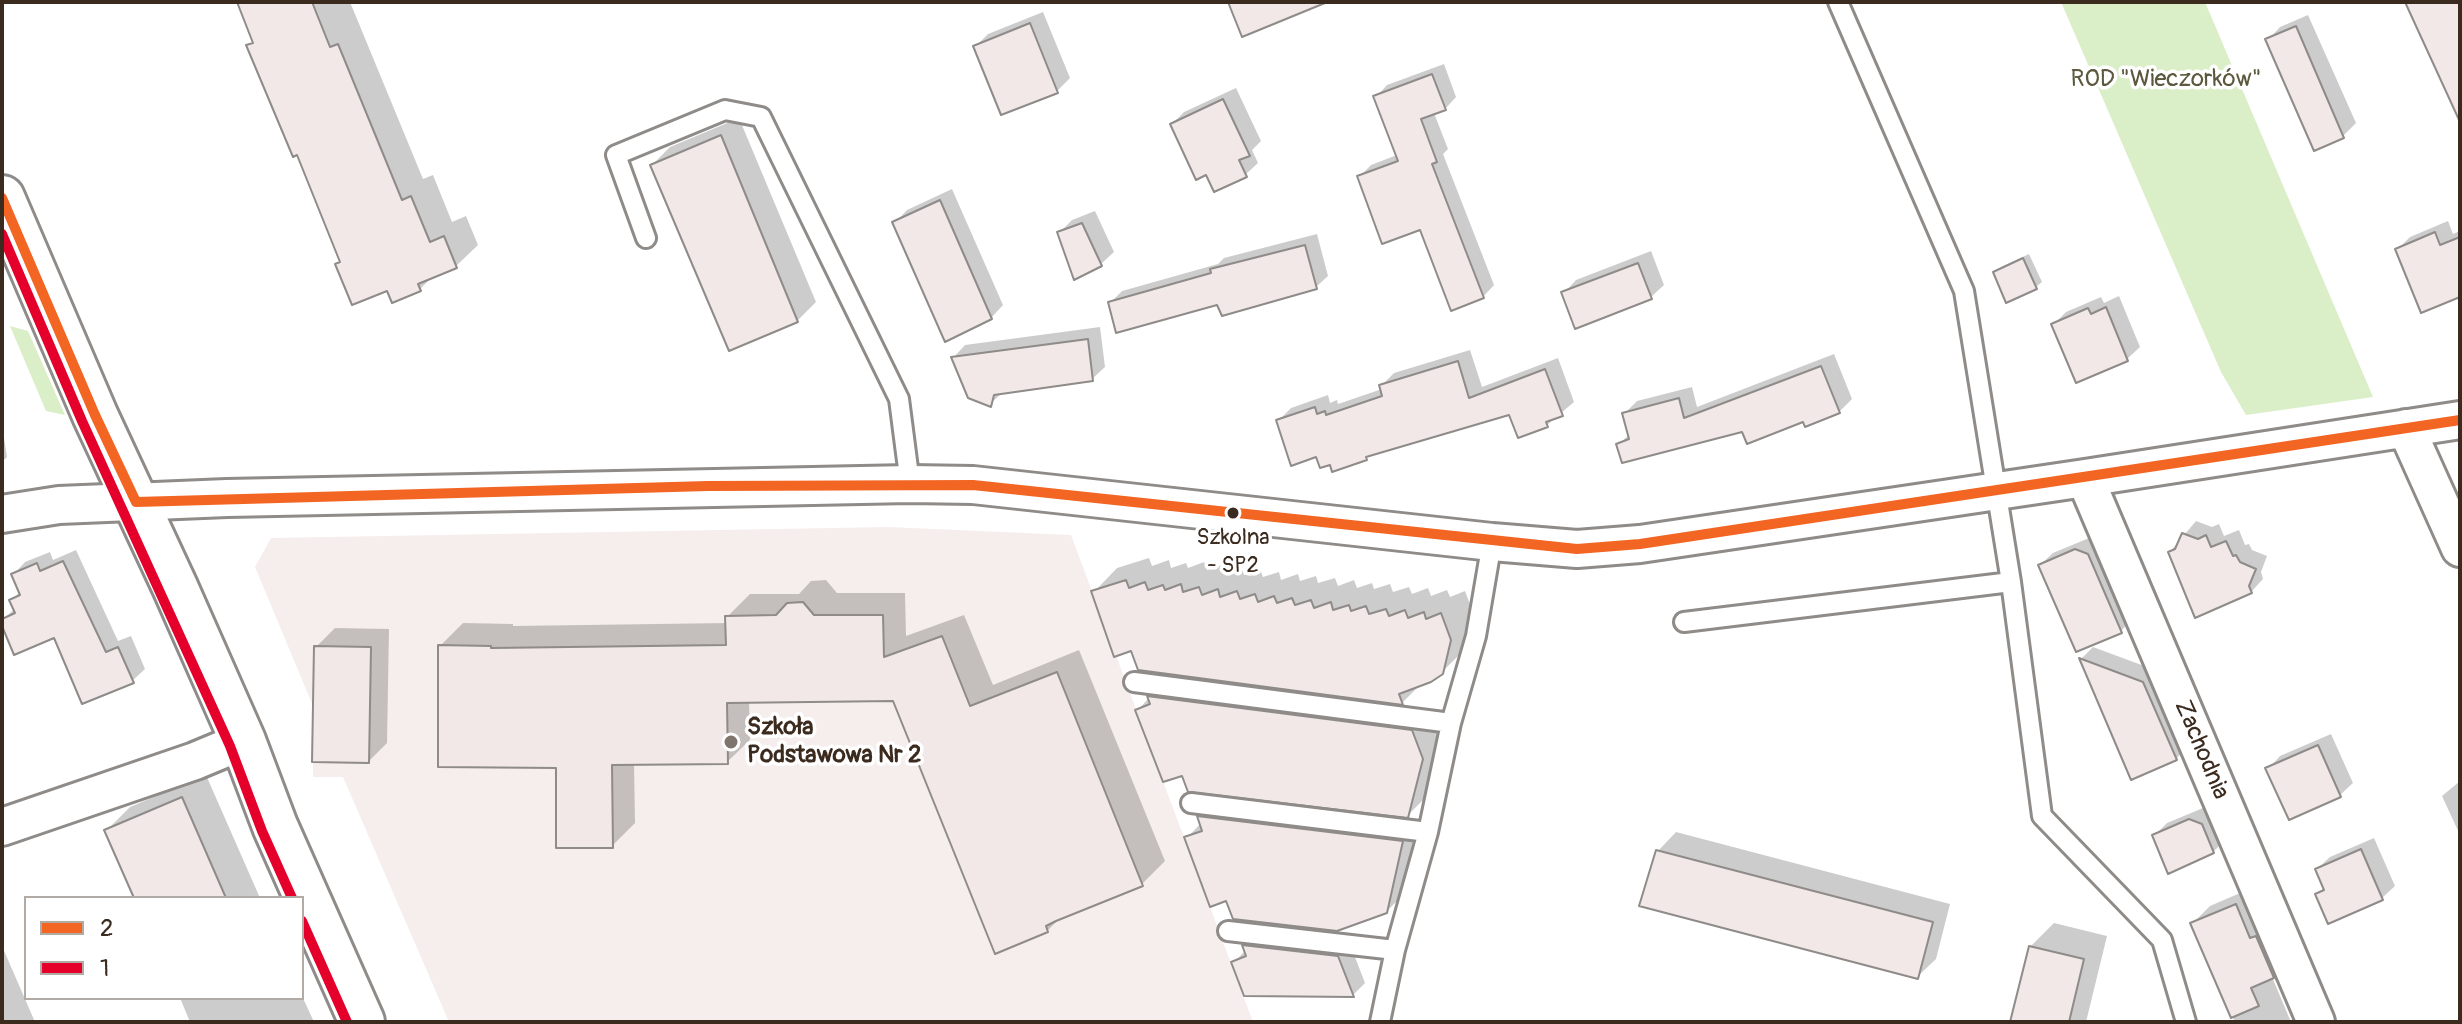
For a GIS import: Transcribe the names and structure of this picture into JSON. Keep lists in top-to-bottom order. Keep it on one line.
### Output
{"streets":{"street":["Zachodnia"]},"parks":["ROD \"Wieczorków\""],"places":["Szkolna - SP2","Szkoła Podstawowa Nr 2"],"lines":["transit line 2","transit line 1"],"legend":["2","1"]}
